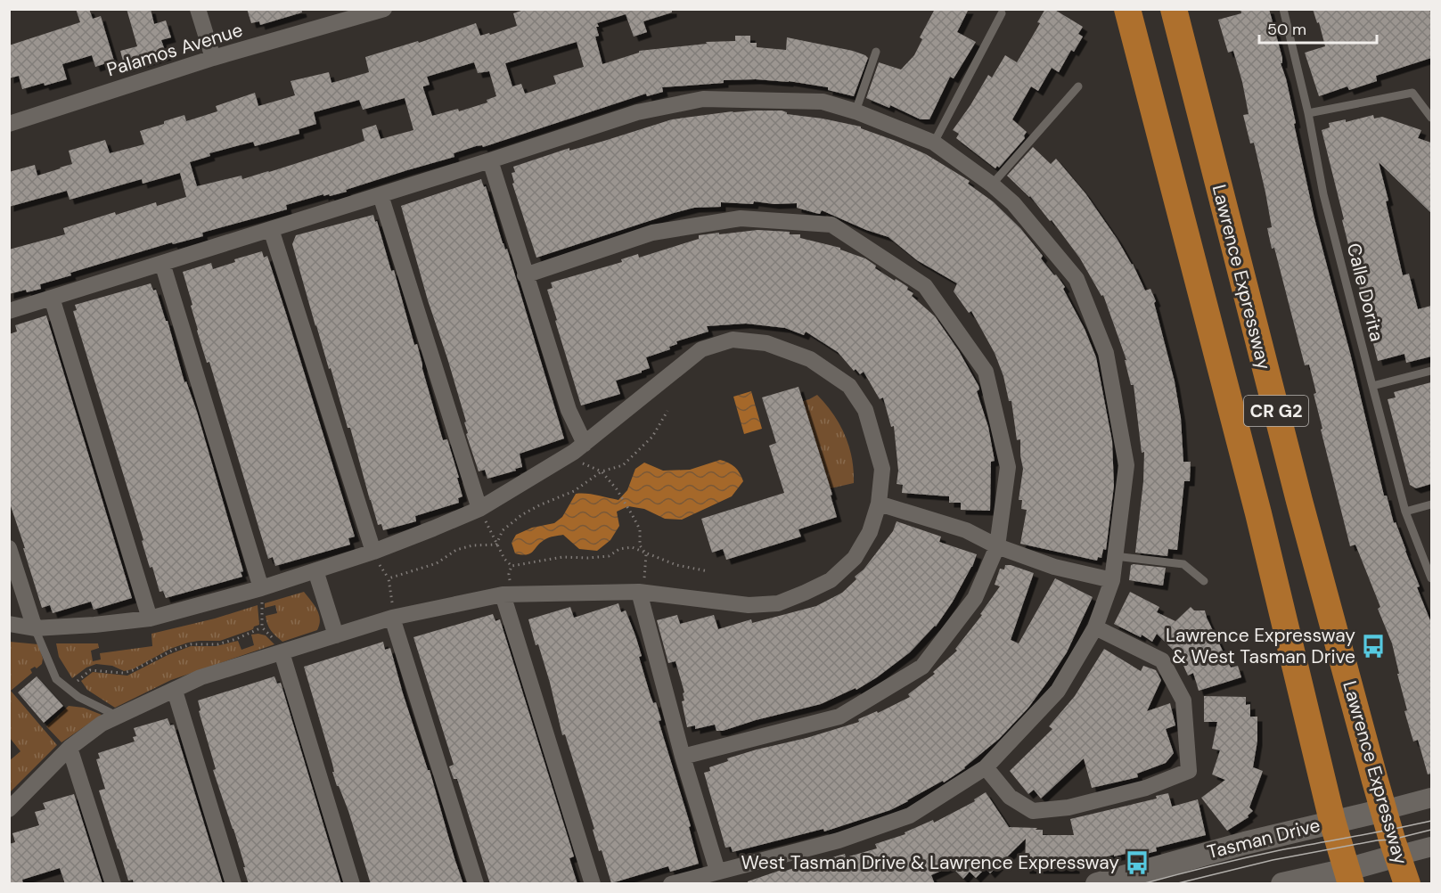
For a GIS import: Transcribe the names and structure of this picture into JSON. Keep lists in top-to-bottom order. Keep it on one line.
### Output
{"streets":{"highway":["Lawrence Expressway","CR G2"],"main road":["Tasman Drive"],"street":["Palamos Avenue"],"lane":["Calle Dorita"]},"crossings":[["Lawrence Expressway","Tasman Drive"],["CR G2","Tasman Drive"]],"places":{"bus stop":["Lawrence Expressway & West Tasman Drive","West Tasman Drive & Lawrence Expressway"]},"scale_bar":"50 m"}
